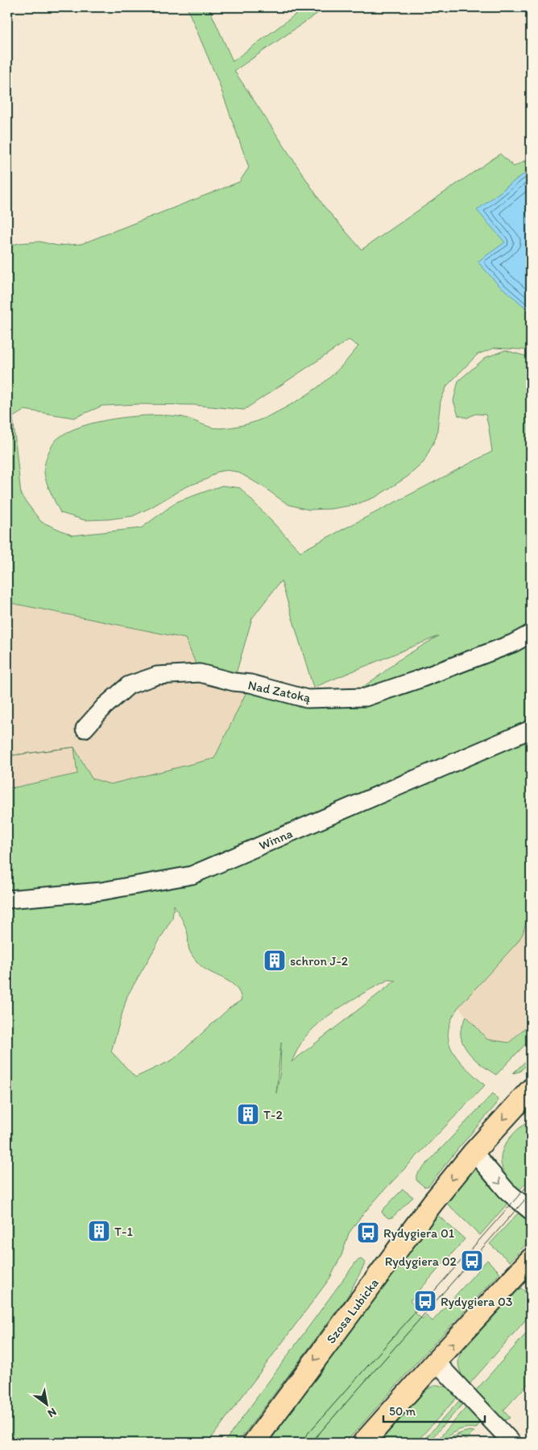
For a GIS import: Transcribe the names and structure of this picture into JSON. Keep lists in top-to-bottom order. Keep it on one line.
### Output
{"streets":{"main road":["Szosa Lubicka"],"street":["Nad Zatoką","Winna"]},"places":{"building":["schron J-2","T-2","T-1"],"bus stop":["Rydygiera 01","Rydygiera 02","Rydygiera 03"]},"scale_bar":"50 m","north":"bottom right"}
